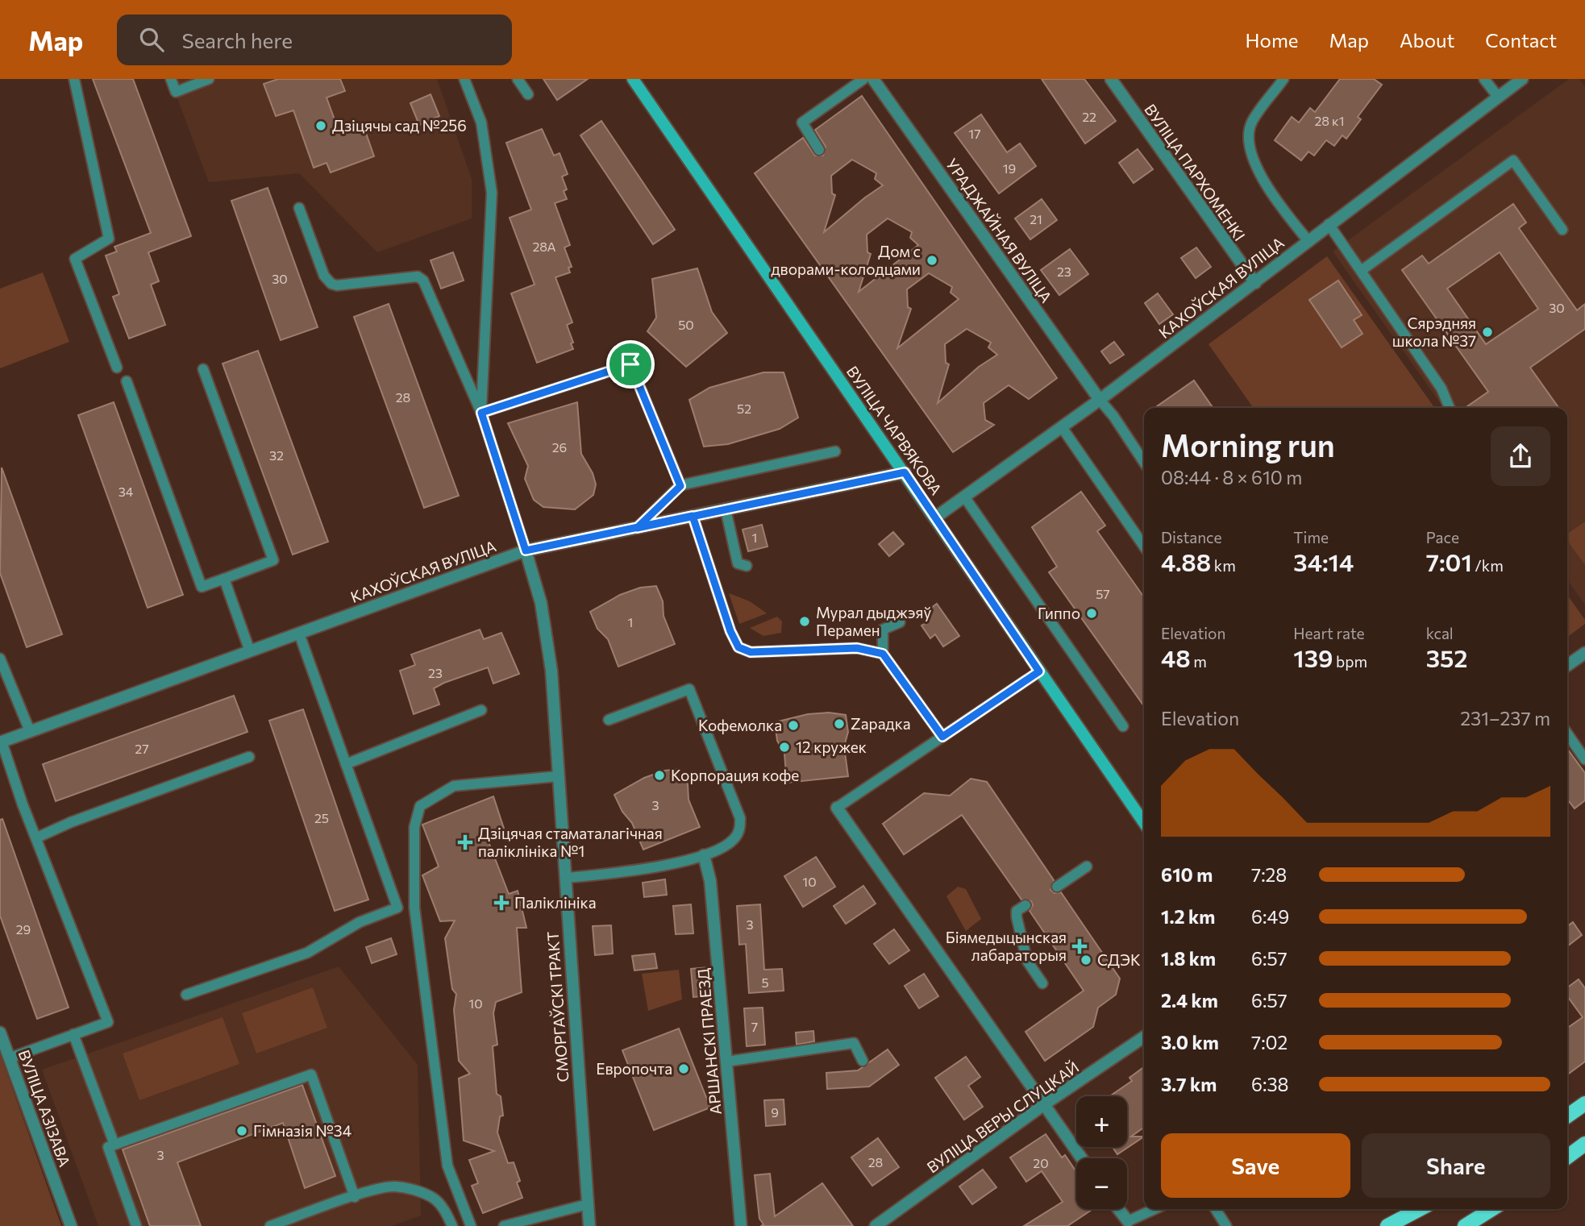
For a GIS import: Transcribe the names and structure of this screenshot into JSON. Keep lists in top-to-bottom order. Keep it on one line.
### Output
{"streets":{"main road":["ВУЛІЦА ЧАРВЯКОВА"],"street":["ВУЛІЦА ПАРХОМЕНКІ","УРАДЖАЙНАЯ ВУЛІЦА","КАХОЎСКАЯ ВУЛІЦА","СМОРГАЎСКІ ТРАКТ","АРШАНСКІ ПРАЕЗД","ВУЛІЦА АЗІЗАВА","ВУЛІЦА ВЕРЫ СЛУЦКАЙ"]},"crossings":[["ВУЛІЦА ПАРХОМЕНКІ","КАХОЎСКАЯ ВУЛІЦА"],["УРАДЖАЙНАЯ ВУЛІЦА","КАХОЎСКАЯ ВУЛІЦА"],["КАХОЎСКАЯ ВУЛІЦА","ВУЛІЦА ЧАРВЯКОВА"],["КАХОЎСКАЯ ВУЛІЦА","СМОРГАЎСКІ ТРАКТ"]],"places":{"other":["Дзіцячы сад №256","Дом с дворами-колодцами","Сярэдняя школа №37","Гиппо","Мурал дыджэяў Перамен","Zарадка","Кофемолка","12 кружек","Корпорация кофе","СДЭК","Европочта","Гімназія №34"],"health":["Дзіцячая стаматалагічная паліклініка №1","Паліклініка","Біямедыцынская лабараторыя"]},"house_numbers":["22","28 к1","17","19","21","28А","23","30","30","50","28","52","26","32","34","1","57","1","23","27","3","25","10","3","29","5","10","7","9","3","28","20"],"page":{"header":"Map","search":"Search here","nav":["Home","Map","About","Contact"],"heading":["Morning run","08:44 · 8 × 610 m"],"stats":[["Distance","4.88 km"],["Time","34:14"],["Pace","7:01 /km"],["Elevation","48 m"],["Heart rate","139 bpm"],["kcal","352"]],"chart":["Elevation","231–237 m"],"list":[{"name":"610 m","note":"7:28"},{"name":"1.2 km","note":"6:49"},{"name":"1.8 km","note":"6:57"},{"name":"2.4 km","note":"6:57"},{"name":"3.0 km","note":"7:02"},{"name":"3.7 km","note":"6:38"}],"map_buttons":["+","−"],"buttons":["Save","Share"]}}
